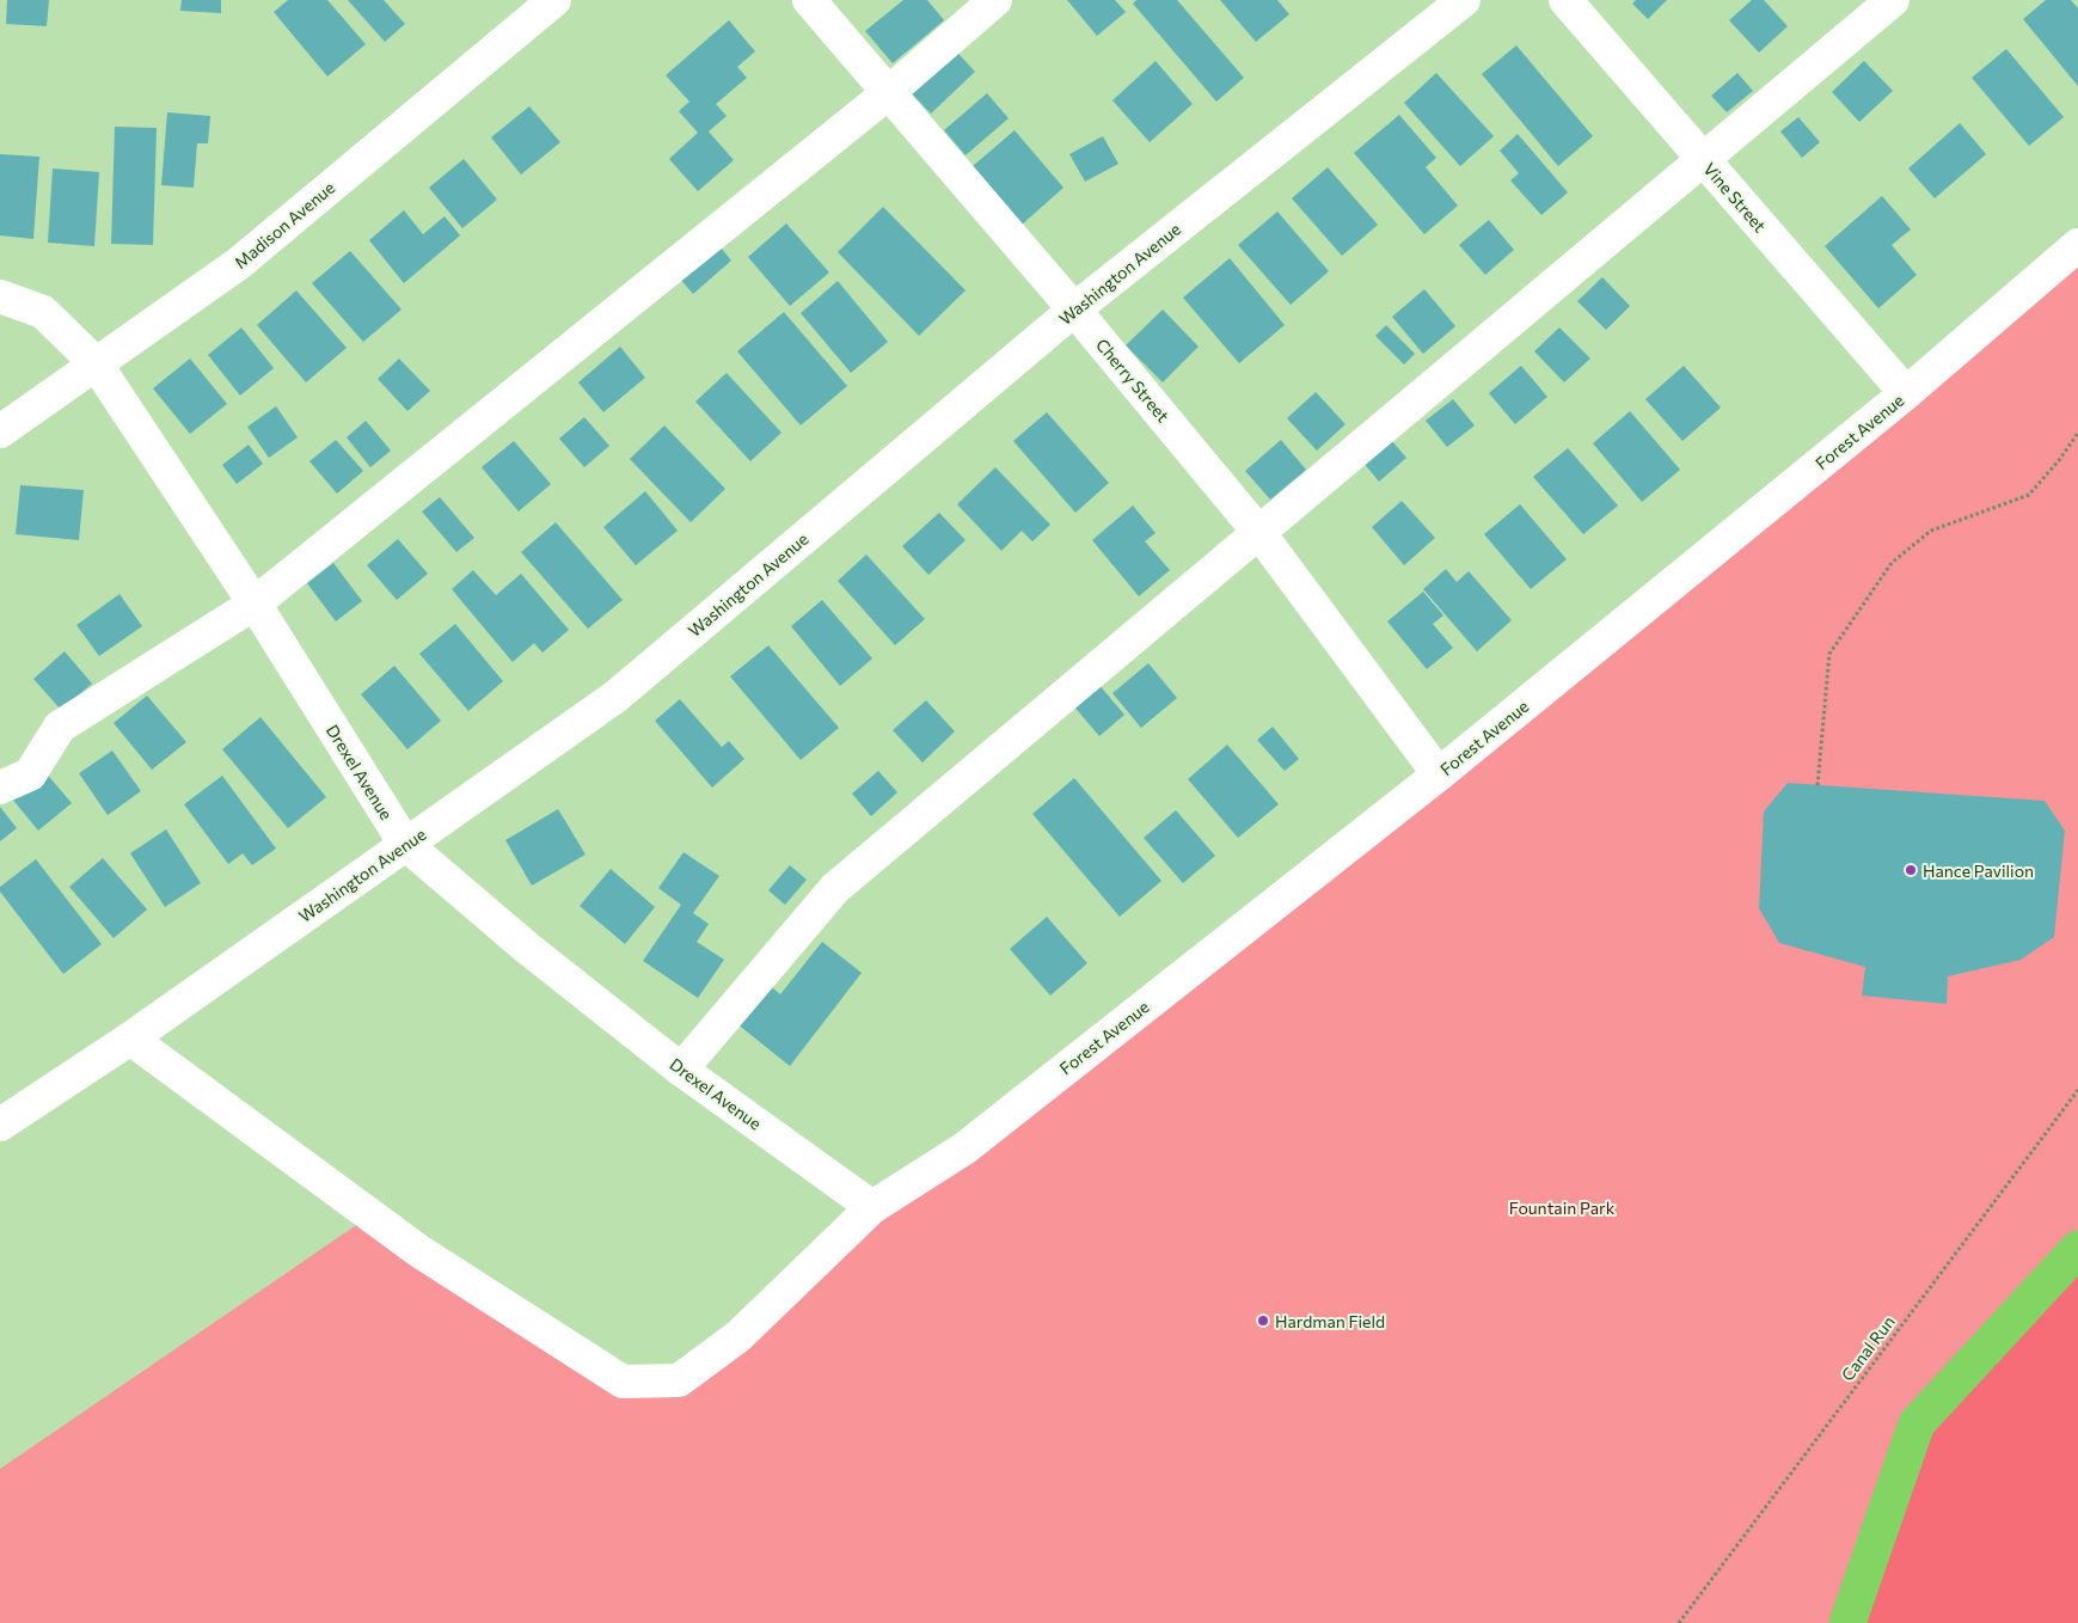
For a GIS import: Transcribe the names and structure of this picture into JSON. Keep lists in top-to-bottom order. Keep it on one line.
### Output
{"streets":{"street":["Vine Street","Madison Avenue","Washington Avenue","Cherry Street","Forest Avenue","Drexel Avenue"],"path":["Canal Run"]},"crossings":[["Vine Street","Forest Avenue"],["Madison Avenue","Drexel Avenue"],["Washington Avenue","Cherry Street"],["Washington Avenue","Forest Avenue"],["Washington Avenue","Drexel Avenue"],["Cherry Street","Forest Avenue"],["Forest Avenue","Drexel Avenue"]],"parks":["Fountain Park"],"places":["Hance Pavilion","Hardman Field"]}
